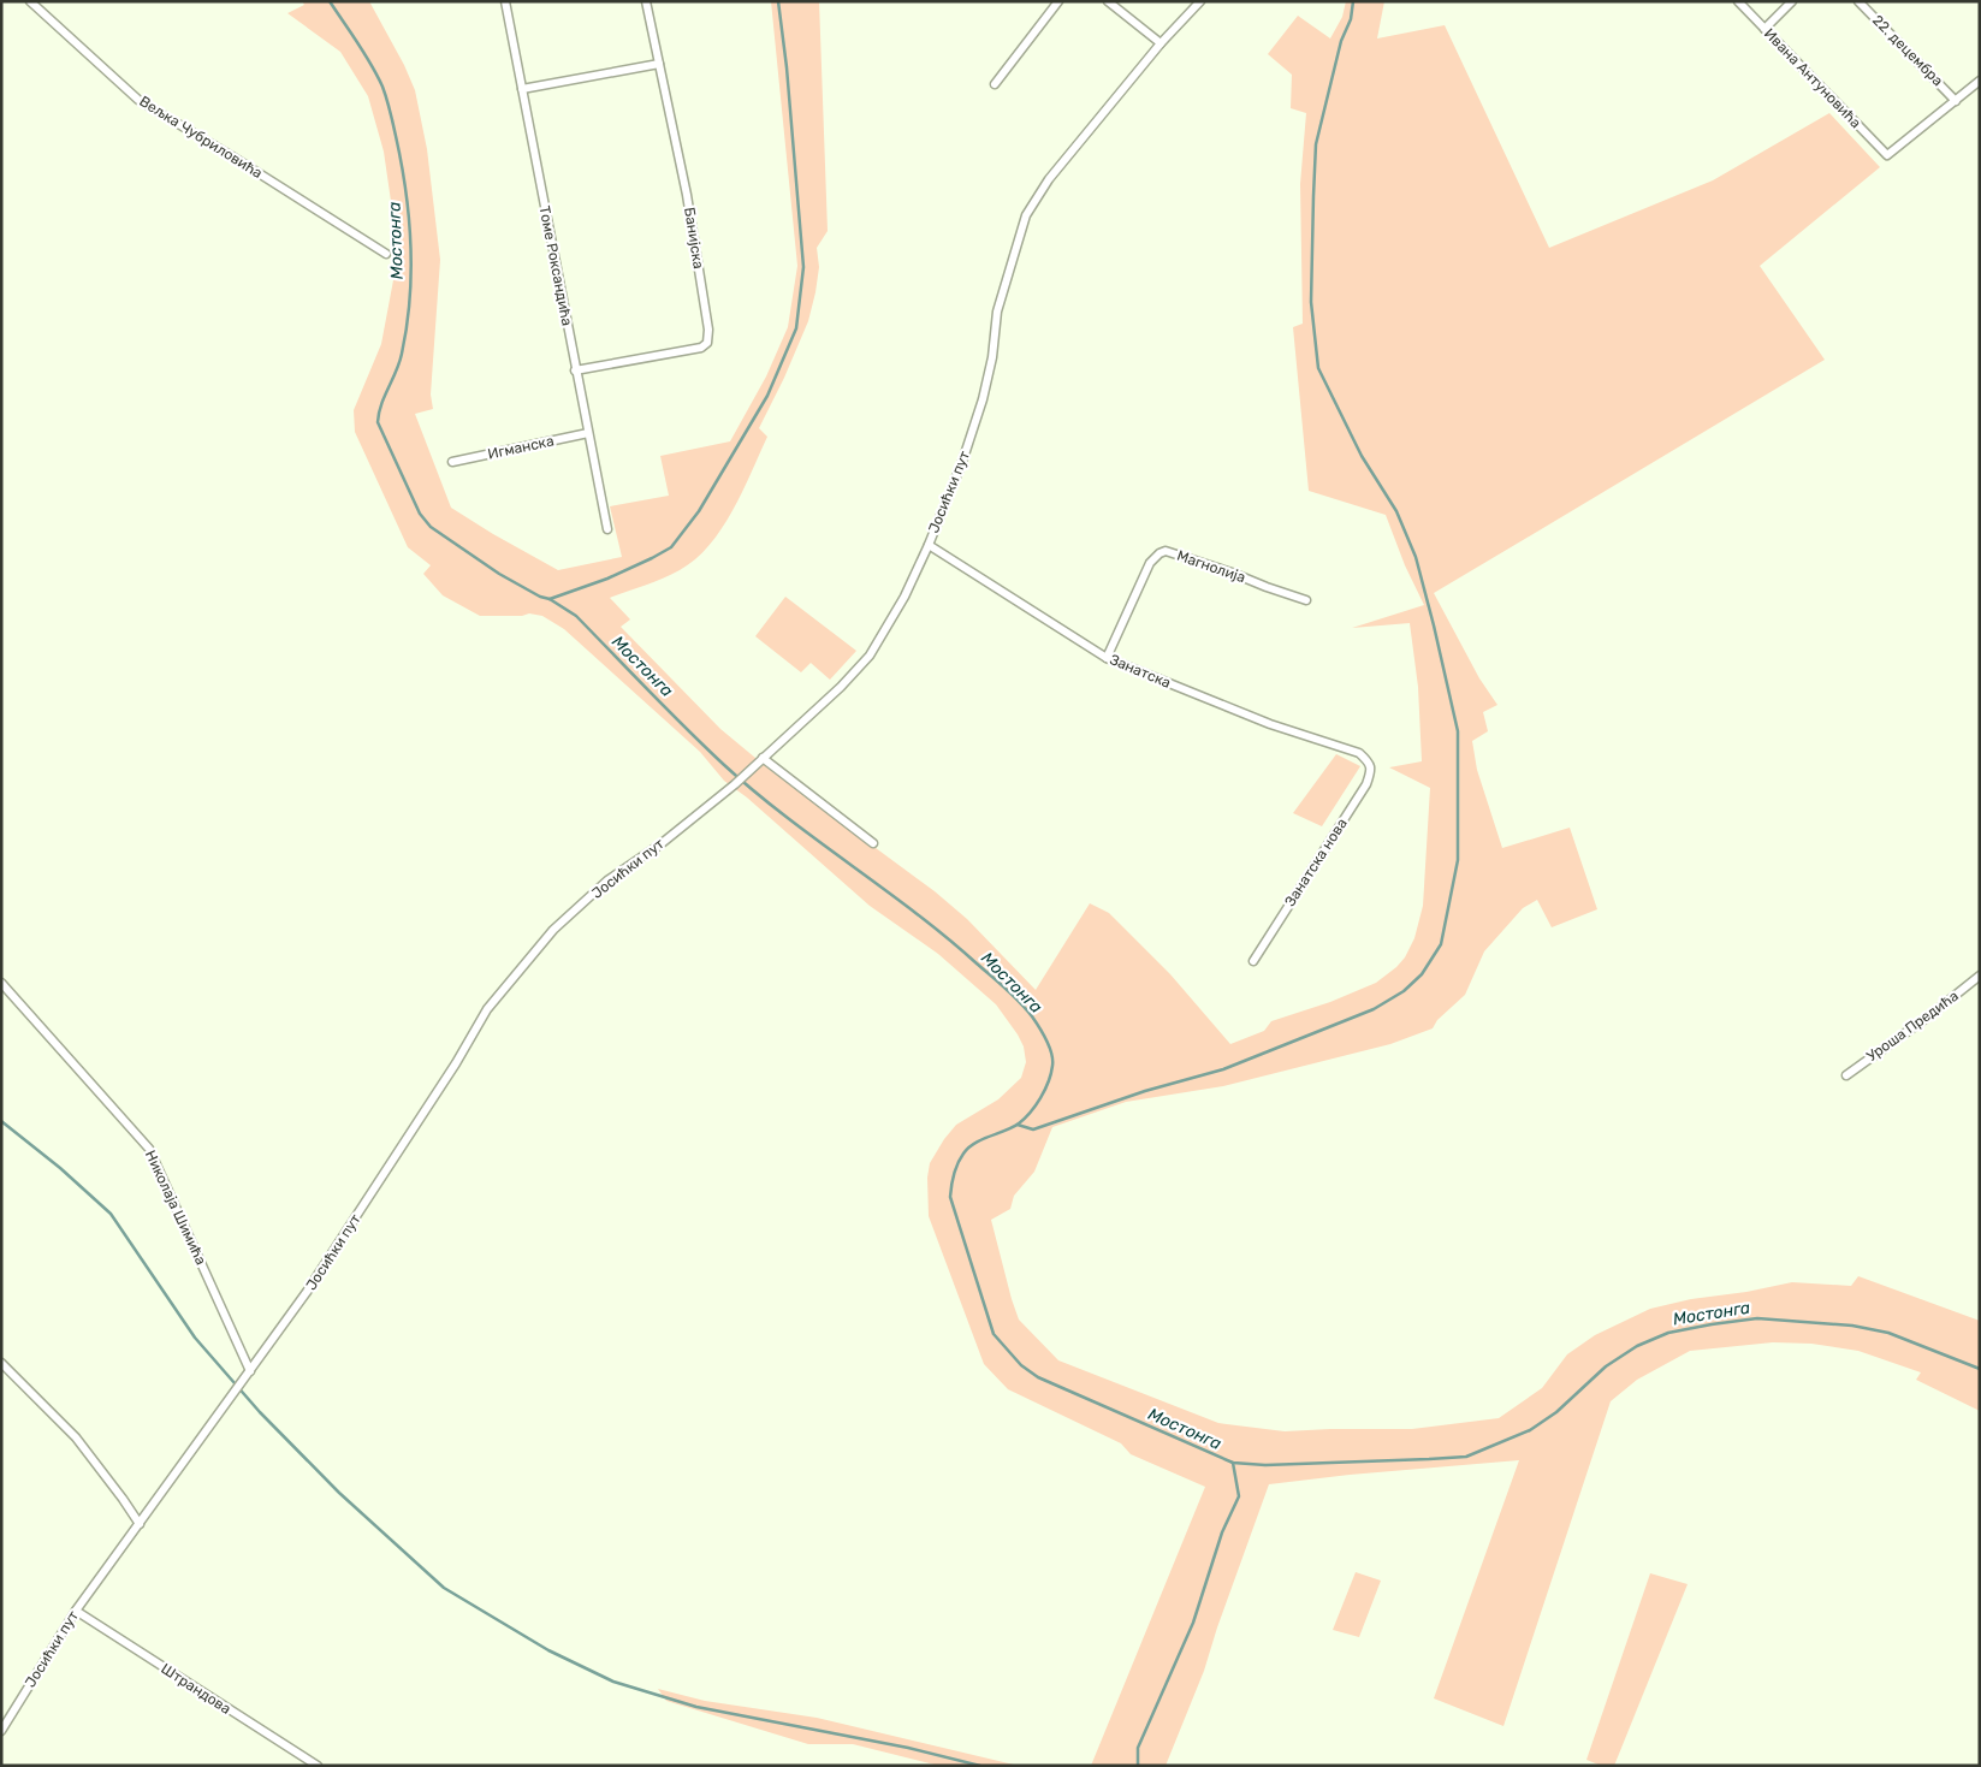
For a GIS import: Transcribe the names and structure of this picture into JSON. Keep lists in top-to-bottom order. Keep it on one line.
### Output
{"streets":{"street":["22. децембра","Ивана Антуновића","Вељка Чубриловића","Банијска","Томе Роксандића","Игманска","Јосићки пут","Магнолија","Занатска","Занатска нова","Уроша Предића","Николаја Шимића","Штрандова"]},"crossings":[["22. децембра","Ивана Антуновића"],["Банијска","Томе Роксандића"],["Томе Роксандића","Игманска"],["Јосићки пут","Занатска"],["Јосићки пут","Николаја Шимића"],["Јосићки пут","Штрандова"],["Магнолија","Занатска"],["Занатска","Занатска нова"]],"water":["Мостонга"]}
